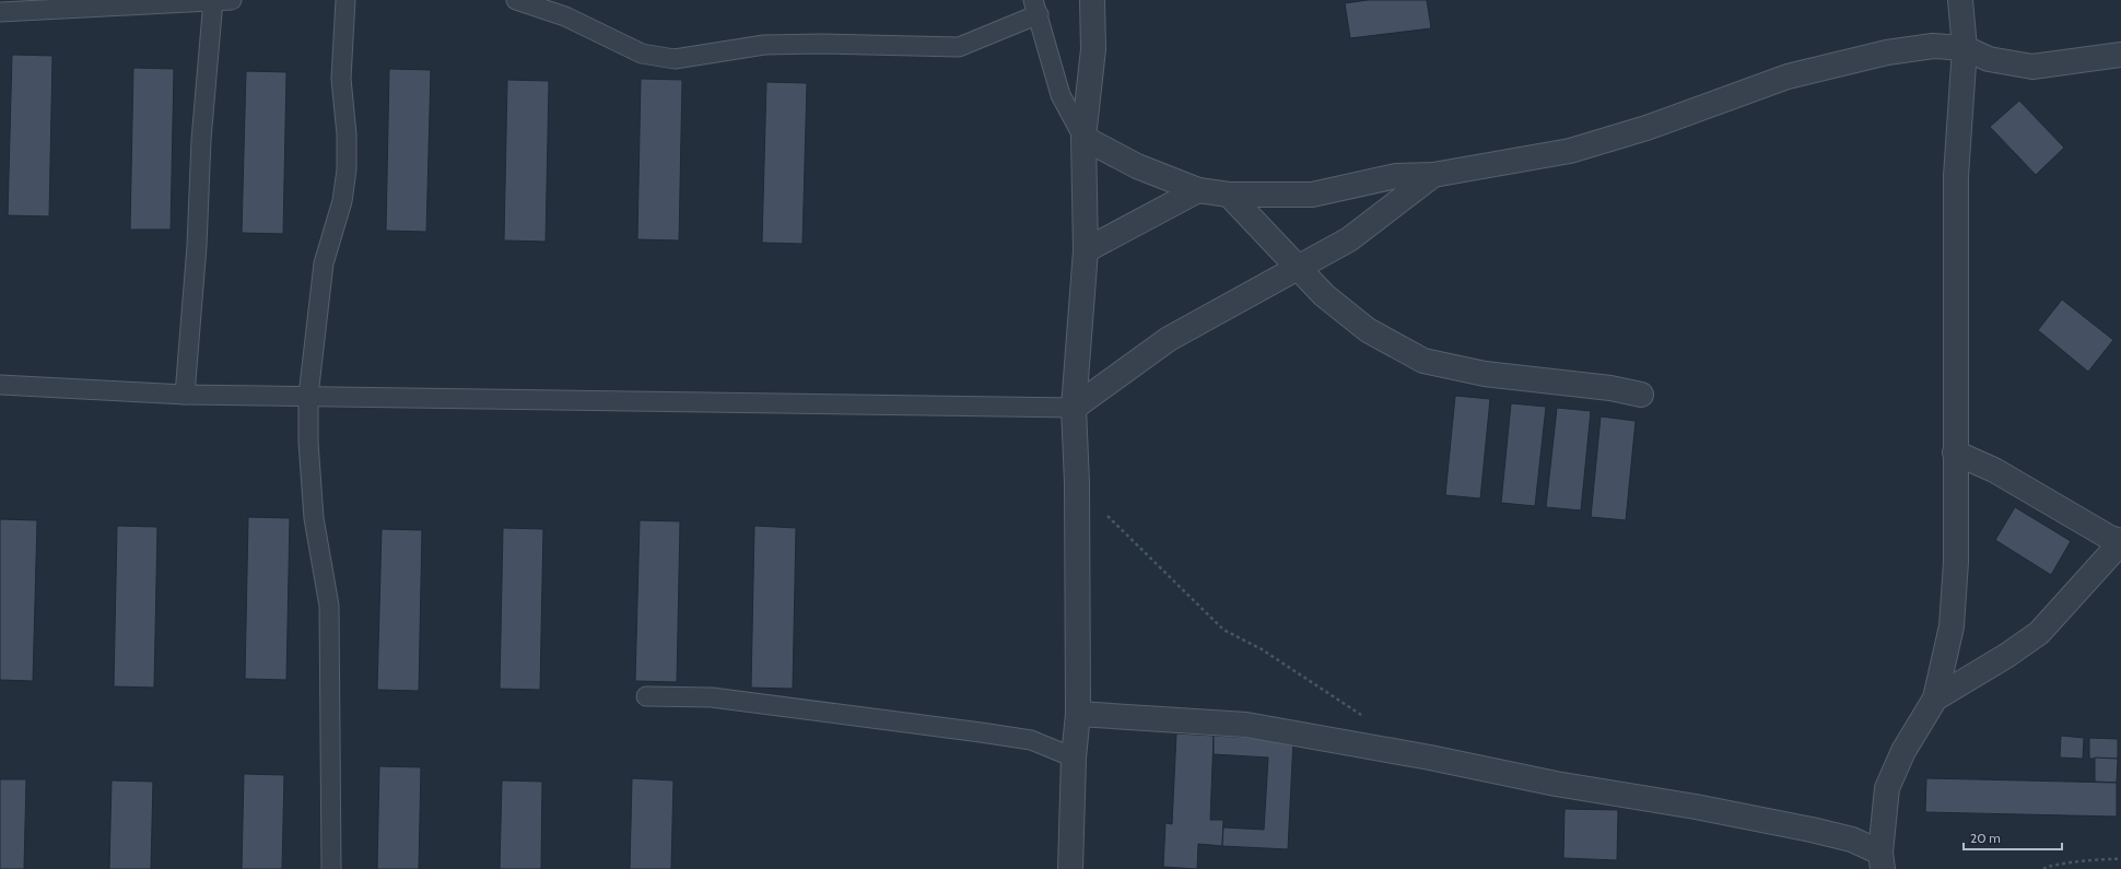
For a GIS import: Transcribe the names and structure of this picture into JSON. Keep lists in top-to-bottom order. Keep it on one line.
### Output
{"scale_bar":"20 m"}
